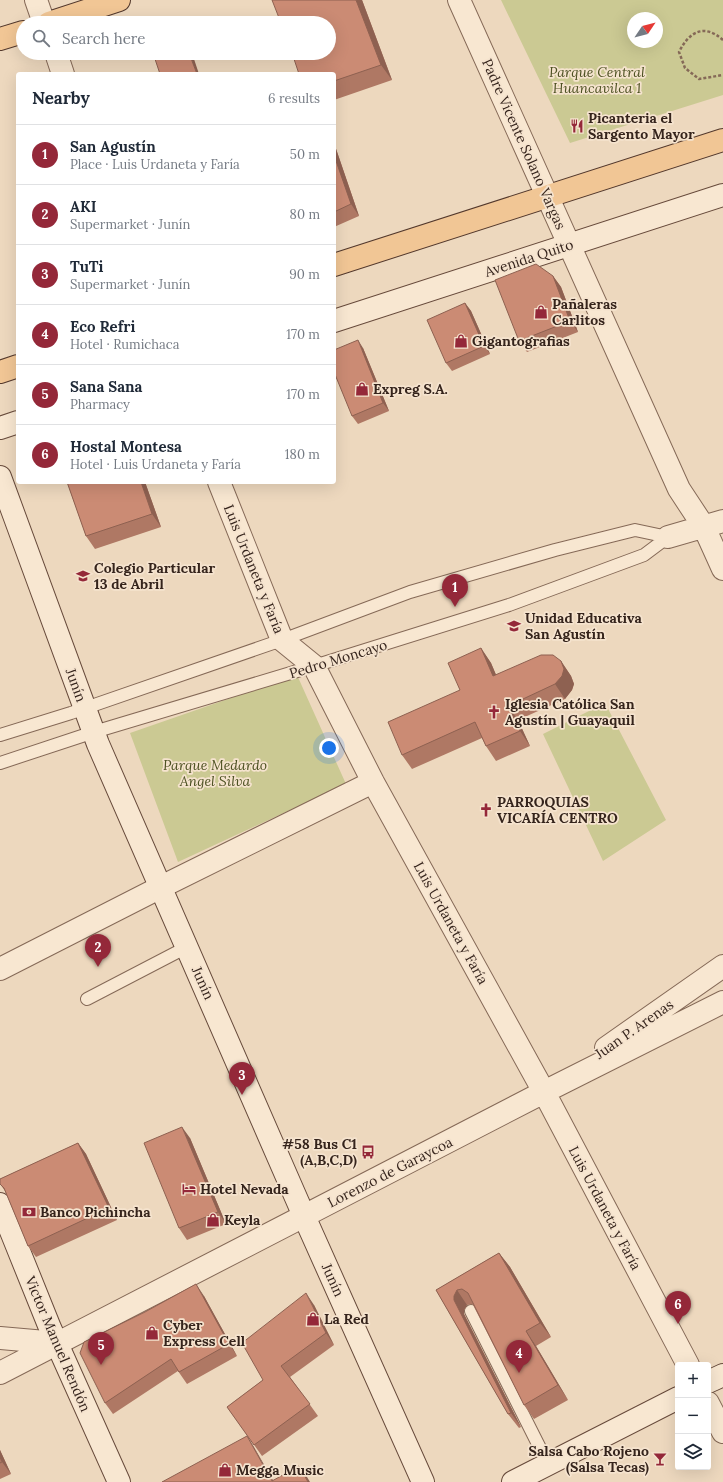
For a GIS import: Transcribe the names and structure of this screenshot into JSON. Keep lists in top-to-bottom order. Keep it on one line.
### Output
{"streets":{"street":["Padre Vicente Solano Vargas","Avenida Quito","Luis Urdaneta y Faría","Pedro Moncayo","Junín","Juan P. Arenas","Lorenzo de Garaycoa","Victor Manuel Rendón"]},"crossings":[["Padre Vicente Solano Vargas","Avenida Quito"],["Padre Vicente Solano Vargas","Pedro Moncayo"],["Luis Urdaneta y Faría","Pedro Moncayo"],["Luis Urdaneta y Faría","Juan P. Arenas"],["Luis Urdaneta y Faría","Lorenzo de Garaycoa"],["Pedro Moncayo","Junín"],["Junín","Lorenzo de Garaycoa"],["Juan P. Arenas","Lorenzo de Garaycoa"],["Lorenzo de Garaycoa","Victor Manuel Rendón"]],"parks":["Parque Central Huancavilca 1","Parque Medardo Angel Silva"],"places":{"restaurant":["Picanteria el Sargento Mayor"],"shop":["Pañaleras Carlitos","Gigantografias","Expreg S.A.","Keyla","La Red","Cyber Express Cell","Megga Music"],"school or university":["Colegio Particular 13 de Abril","Unidad Educativa San Agustín"],"church":["Iglesia Católica San Agustín | Guayaquil","PARROQUIAS VICARÍA CENTRO"],"bus stop":["#58 Bus C1 (A,B,C,D)"],"hotel":["Hotel Nevada"],"bank":["Banco Pichincha"],"bar":["Salsa Cabo Rojeno (Salsa Tecas)"]},"north":"top right","page":{"search":"Search here","heading":["Nearby","6 results"],"list":[{"mark":"1","name":"San Agustín","note":"Place · Luis Urdaneta y Faría","value":"50 m"},{"mark":"2","name":"AKI","note":"Supermarket · Junín","value":"80 m"},{"mark":"3","name":"TuTi","note":"Supermarket · Junín","value":"90 m"},{"mark":"4","name":"Eco Refri","note":"Hotel · Rumichaca","value":"170 m"},{"mark":"5","name":"Sana Sana","note":"Pharmacy","value":"170 m"},{"mark":"6","name":"Hostal Montesa","note":"Hotel · Luis Urdaneta y Faría","value":"180 m"}],"pins":["1","2","3","6","5","4"],"map_buttons":["+","−"]}}
